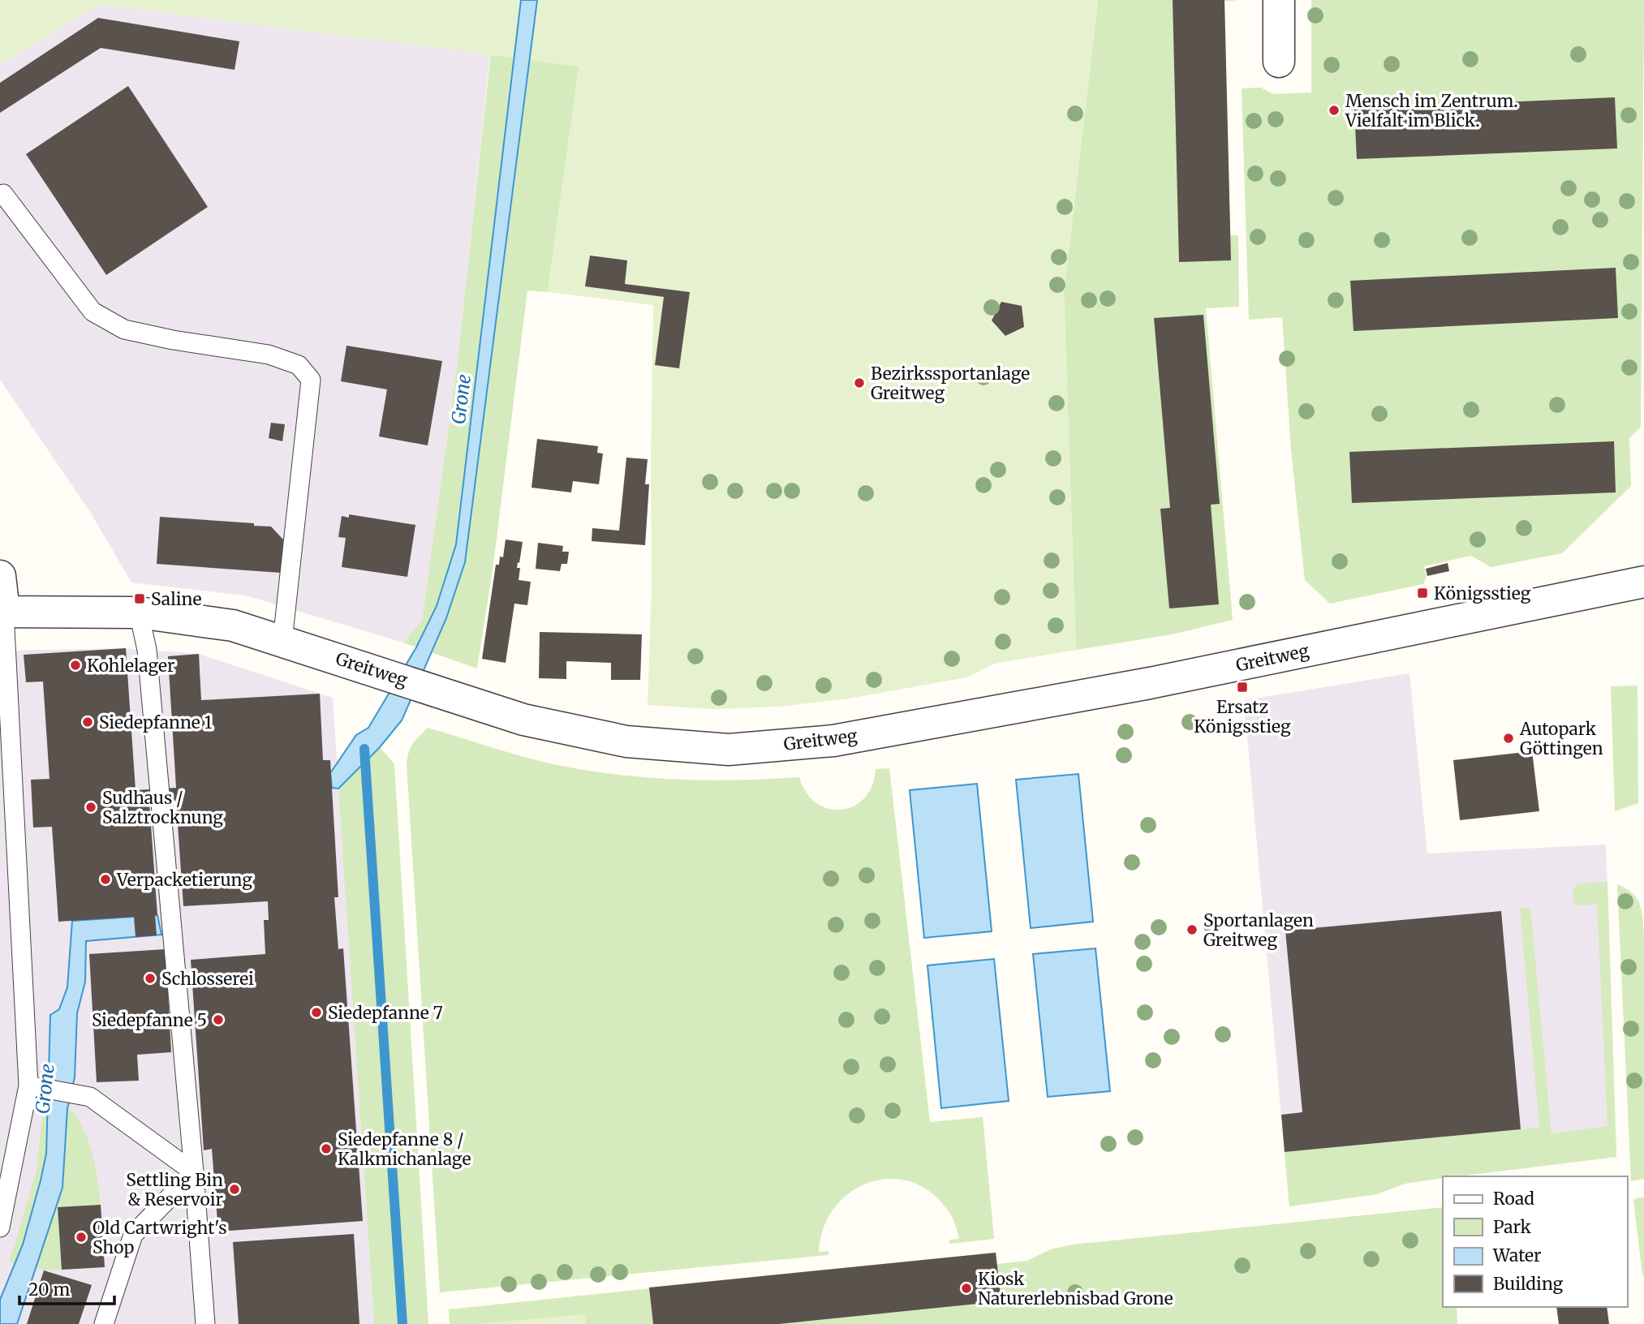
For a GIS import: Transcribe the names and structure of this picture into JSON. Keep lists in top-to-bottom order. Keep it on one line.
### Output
{"streets":{"street":["Greitweg"]},"water":["Grone"],"places":{"other":["Mensch im Zentrum. Vielfalt im Blick.","Bezirkssportanlage Greitweg","Kohlelager","Siedepfanne 1","Autopark Göttingen","Sudhaus / Salztrocknung","Verpacketierung","Sportanlagen Greitweg","Schlosserei","Siedepfanne 7","Siedepfanne 5","Siedepfanne 8 / Kalkmichanlage","Settling Bin & Reservoir","Old Cartwright's Shop","Kiosk Naturerlebnisbad Grone"],"transit":["Königsstieg","Saline","Ersatz Königsstieg"]},"legend":["Road","Park","Water","Building"],"scale_bar":"20 m"}
